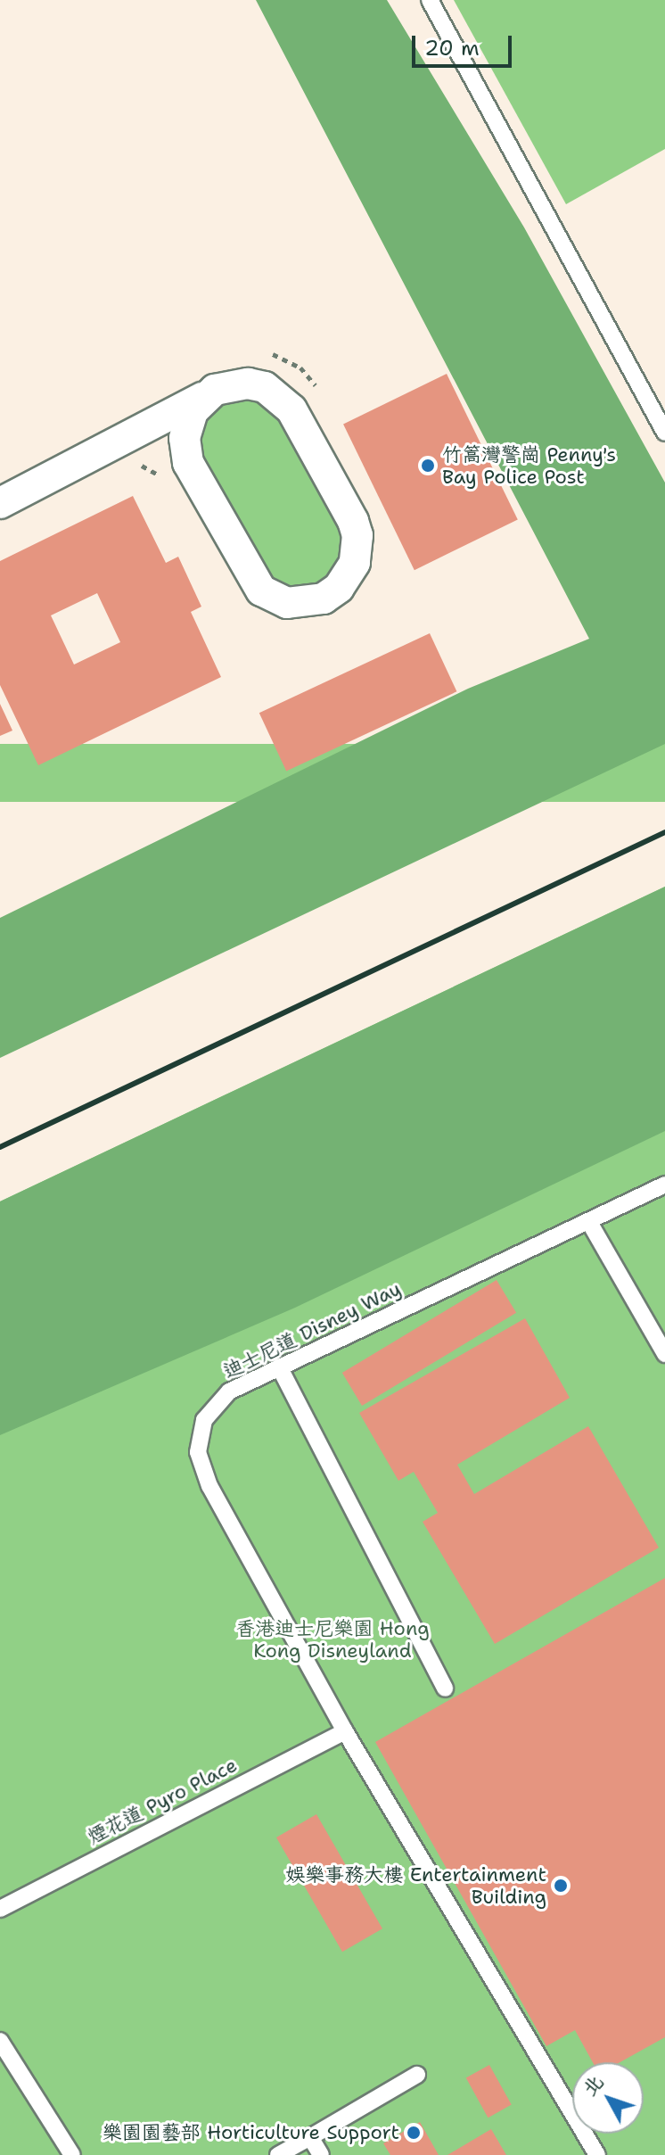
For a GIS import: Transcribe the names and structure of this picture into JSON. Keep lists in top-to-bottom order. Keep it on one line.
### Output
{"streets":{"lane":["迪士尼道 Disney Way","煙花道 Pyro Place"]},"crossings":[["迪士尼道 Disney Way","煙花道 Pyro Place"]],"parks":["香港迪士尼樂園 Hong Kong Disneyland"],"places":["竹篙灣警崗 Penny's Bay Police Post","娛樂事務大樓 Entertainment Building","樂園園藝部 Horticulture Support"],"scale_bar":"20 m","north":"top left"}
